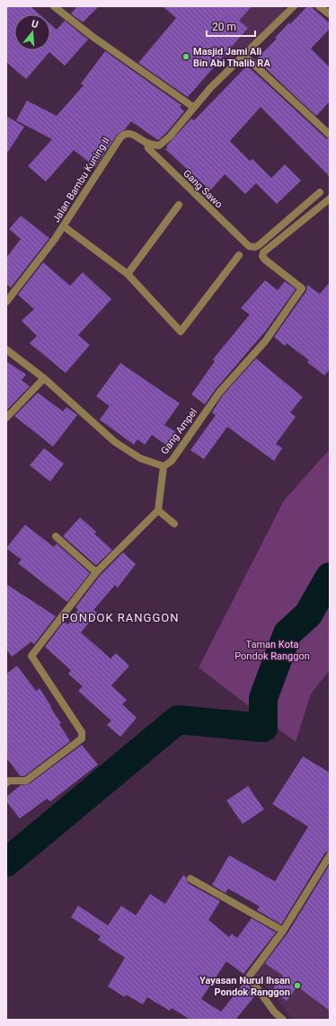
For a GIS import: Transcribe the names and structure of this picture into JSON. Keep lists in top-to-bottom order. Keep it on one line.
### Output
{"streets":{"street":["Jalan Bambu Kuning II","Gang Sawo","Gang Ampel"]},"crossings":[["Jalan Bambu Kuning II","Gang Sawo"]],"districts":["PONDOK RANGGON"],"parks":["Taman Kota Pondok Ranggon"],"places":["Masjid Jami Ali Bin Abi Thalib RA","Yayasan Nurul Ihsan Pondok Ranggon"],"scale_bar":"20 m","north":"top"}
